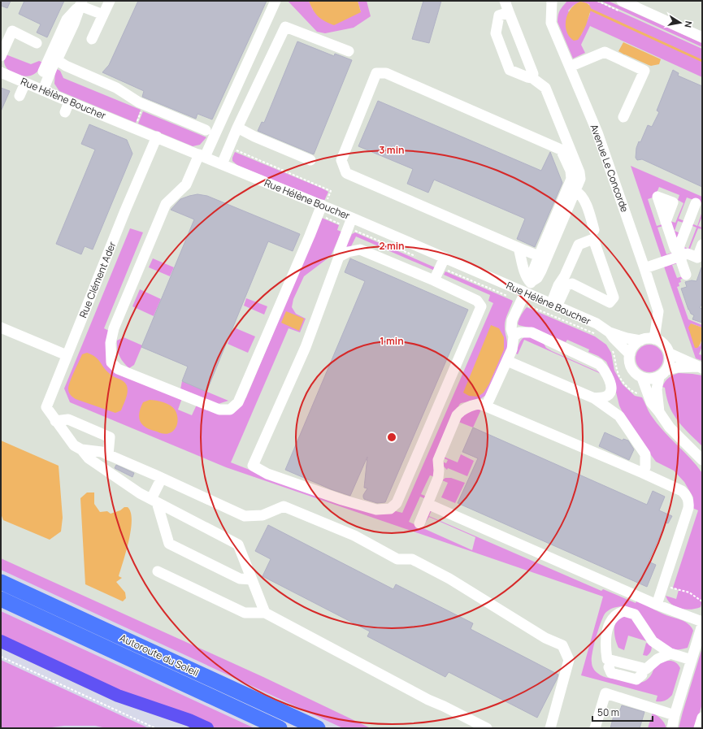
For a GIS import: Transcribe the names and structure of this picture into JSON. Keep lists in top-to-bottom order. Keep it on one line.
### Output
{"streets":{"highway":["Autoroute du Soleil"],"street":["Rue Hélène Boucher","Avenue Le Concorde","Rue Clément Ader"]},"crossings":[["Rue Hélène Boucher","Avenue Le Concorde"],["Rue Hélène Boucher","Rue Clément Ader"]],"scale_bar":"50 m","north":"right","rings":["3 min","2 min","1 min"]}
